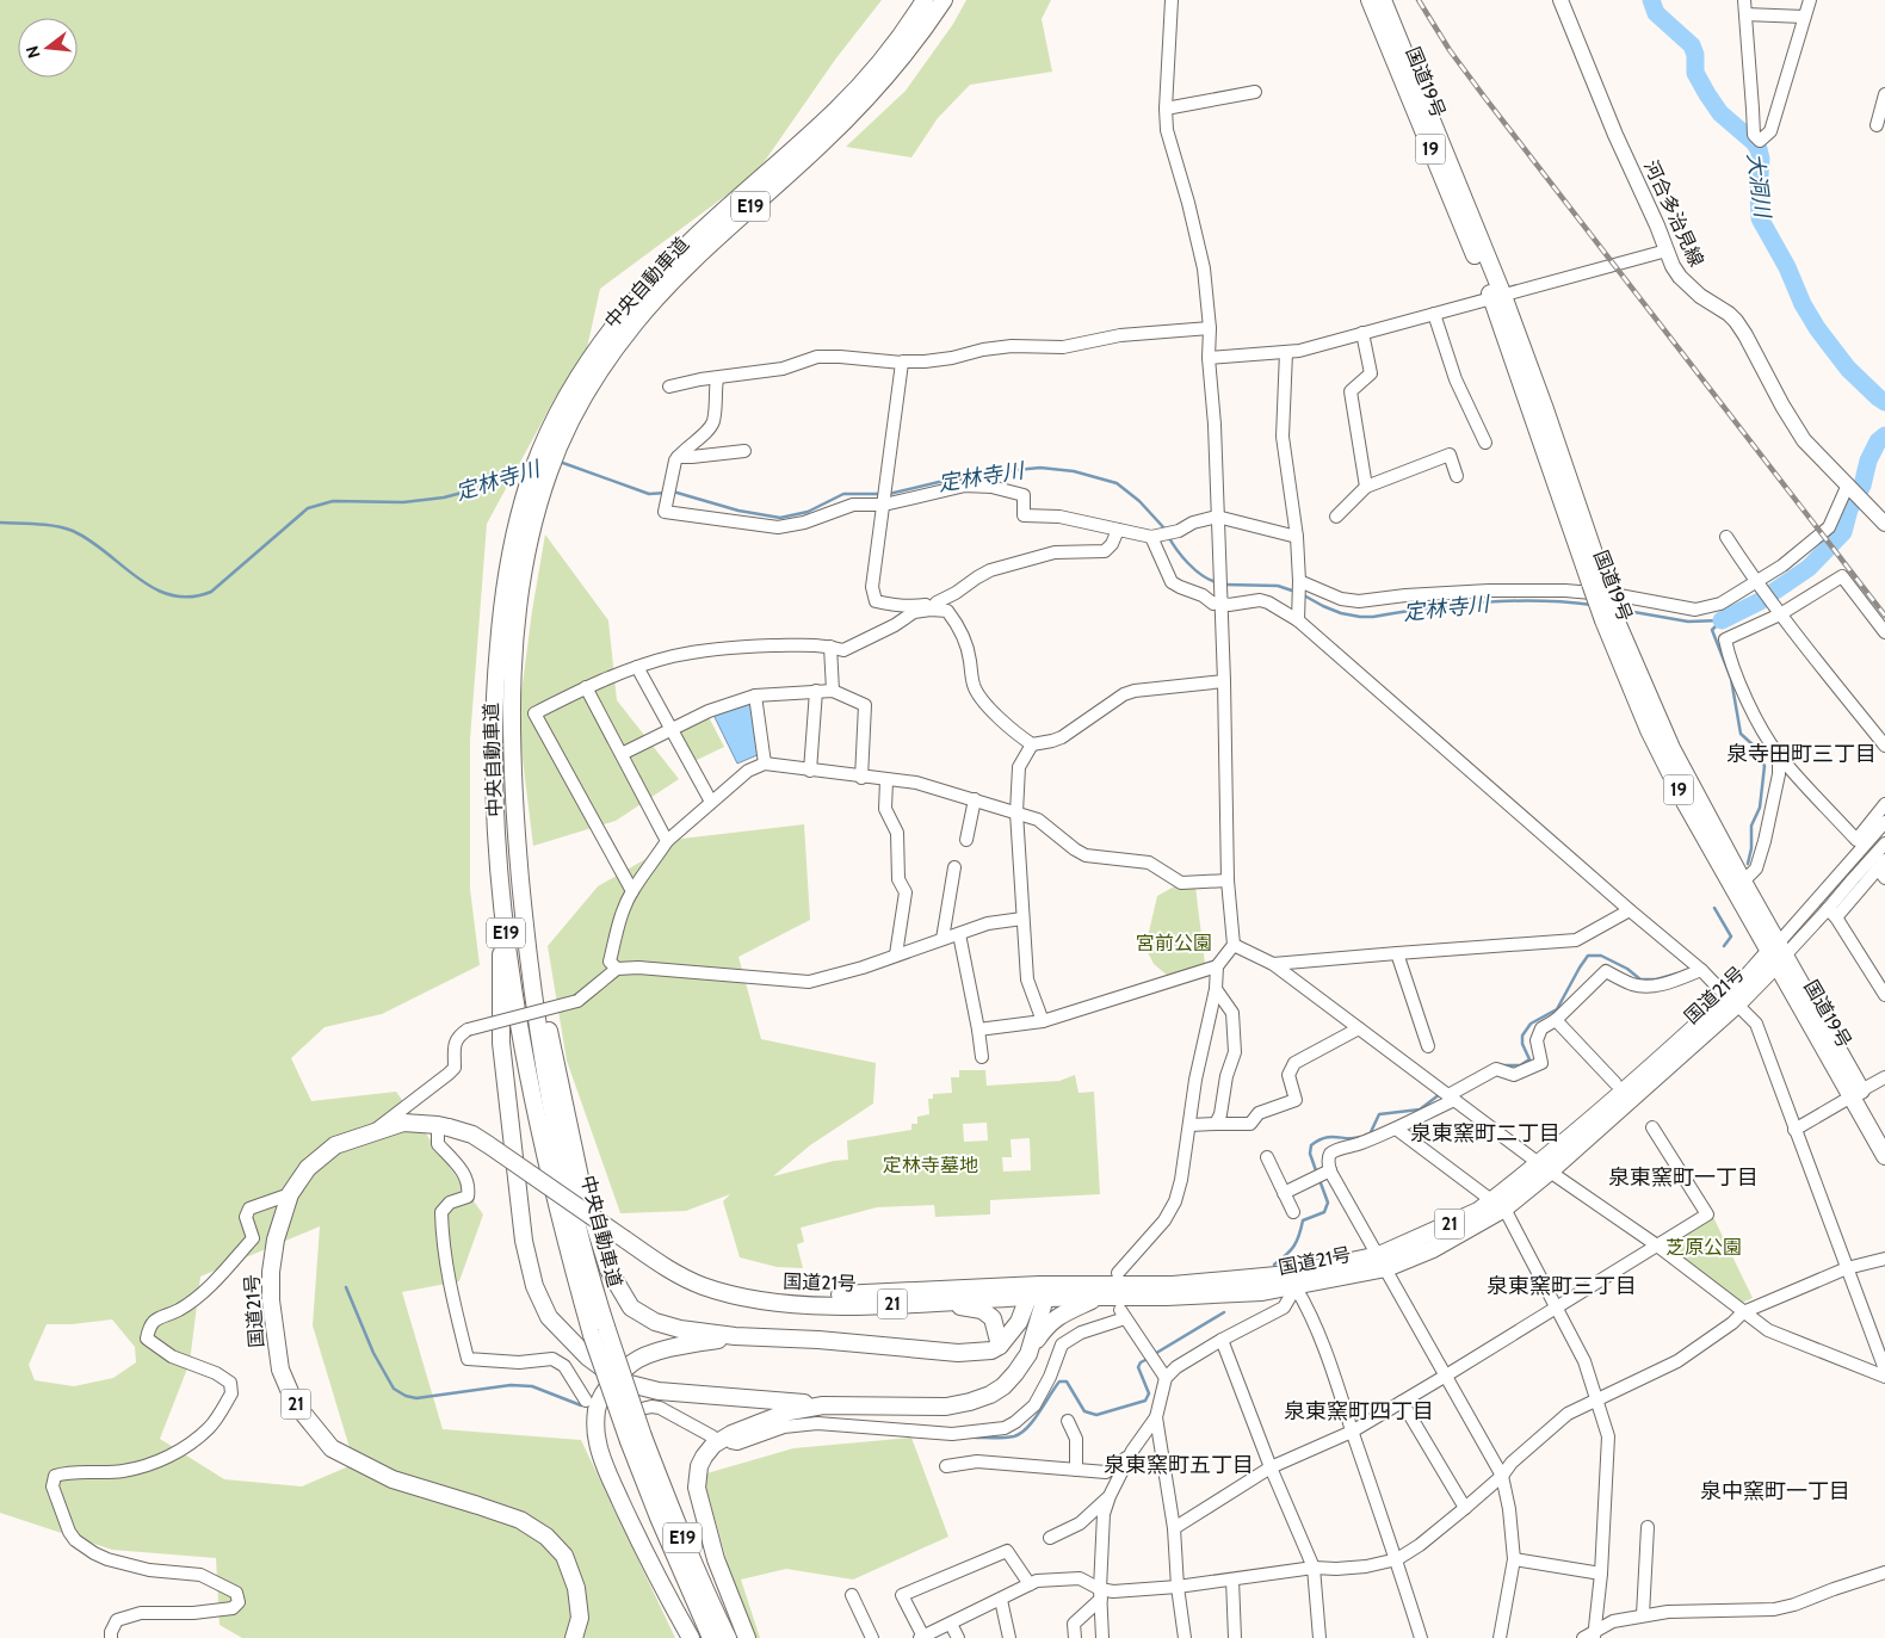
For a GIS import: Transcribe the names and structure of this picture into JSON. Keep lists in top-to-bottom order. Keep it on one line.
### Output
{"streets":{"highway":["国道19号","19","E19","中央自動車道","国道21号","21"],"main road":["河合多治見線"]},"crossings":[["国道19号","国道21号"]],"districts":["泉寺田町三丁目","泉東窯町二丁目","泉東窯町一丁目","泉東窯町三丁目","泉東窯町四丁目","泉東窯町五丁目","泉中窯町一丁目"],"water":["大洞川","定林寺川"],"parks":["宮前公園","定林寺墓地","芝原公園"],"north":"left"}
